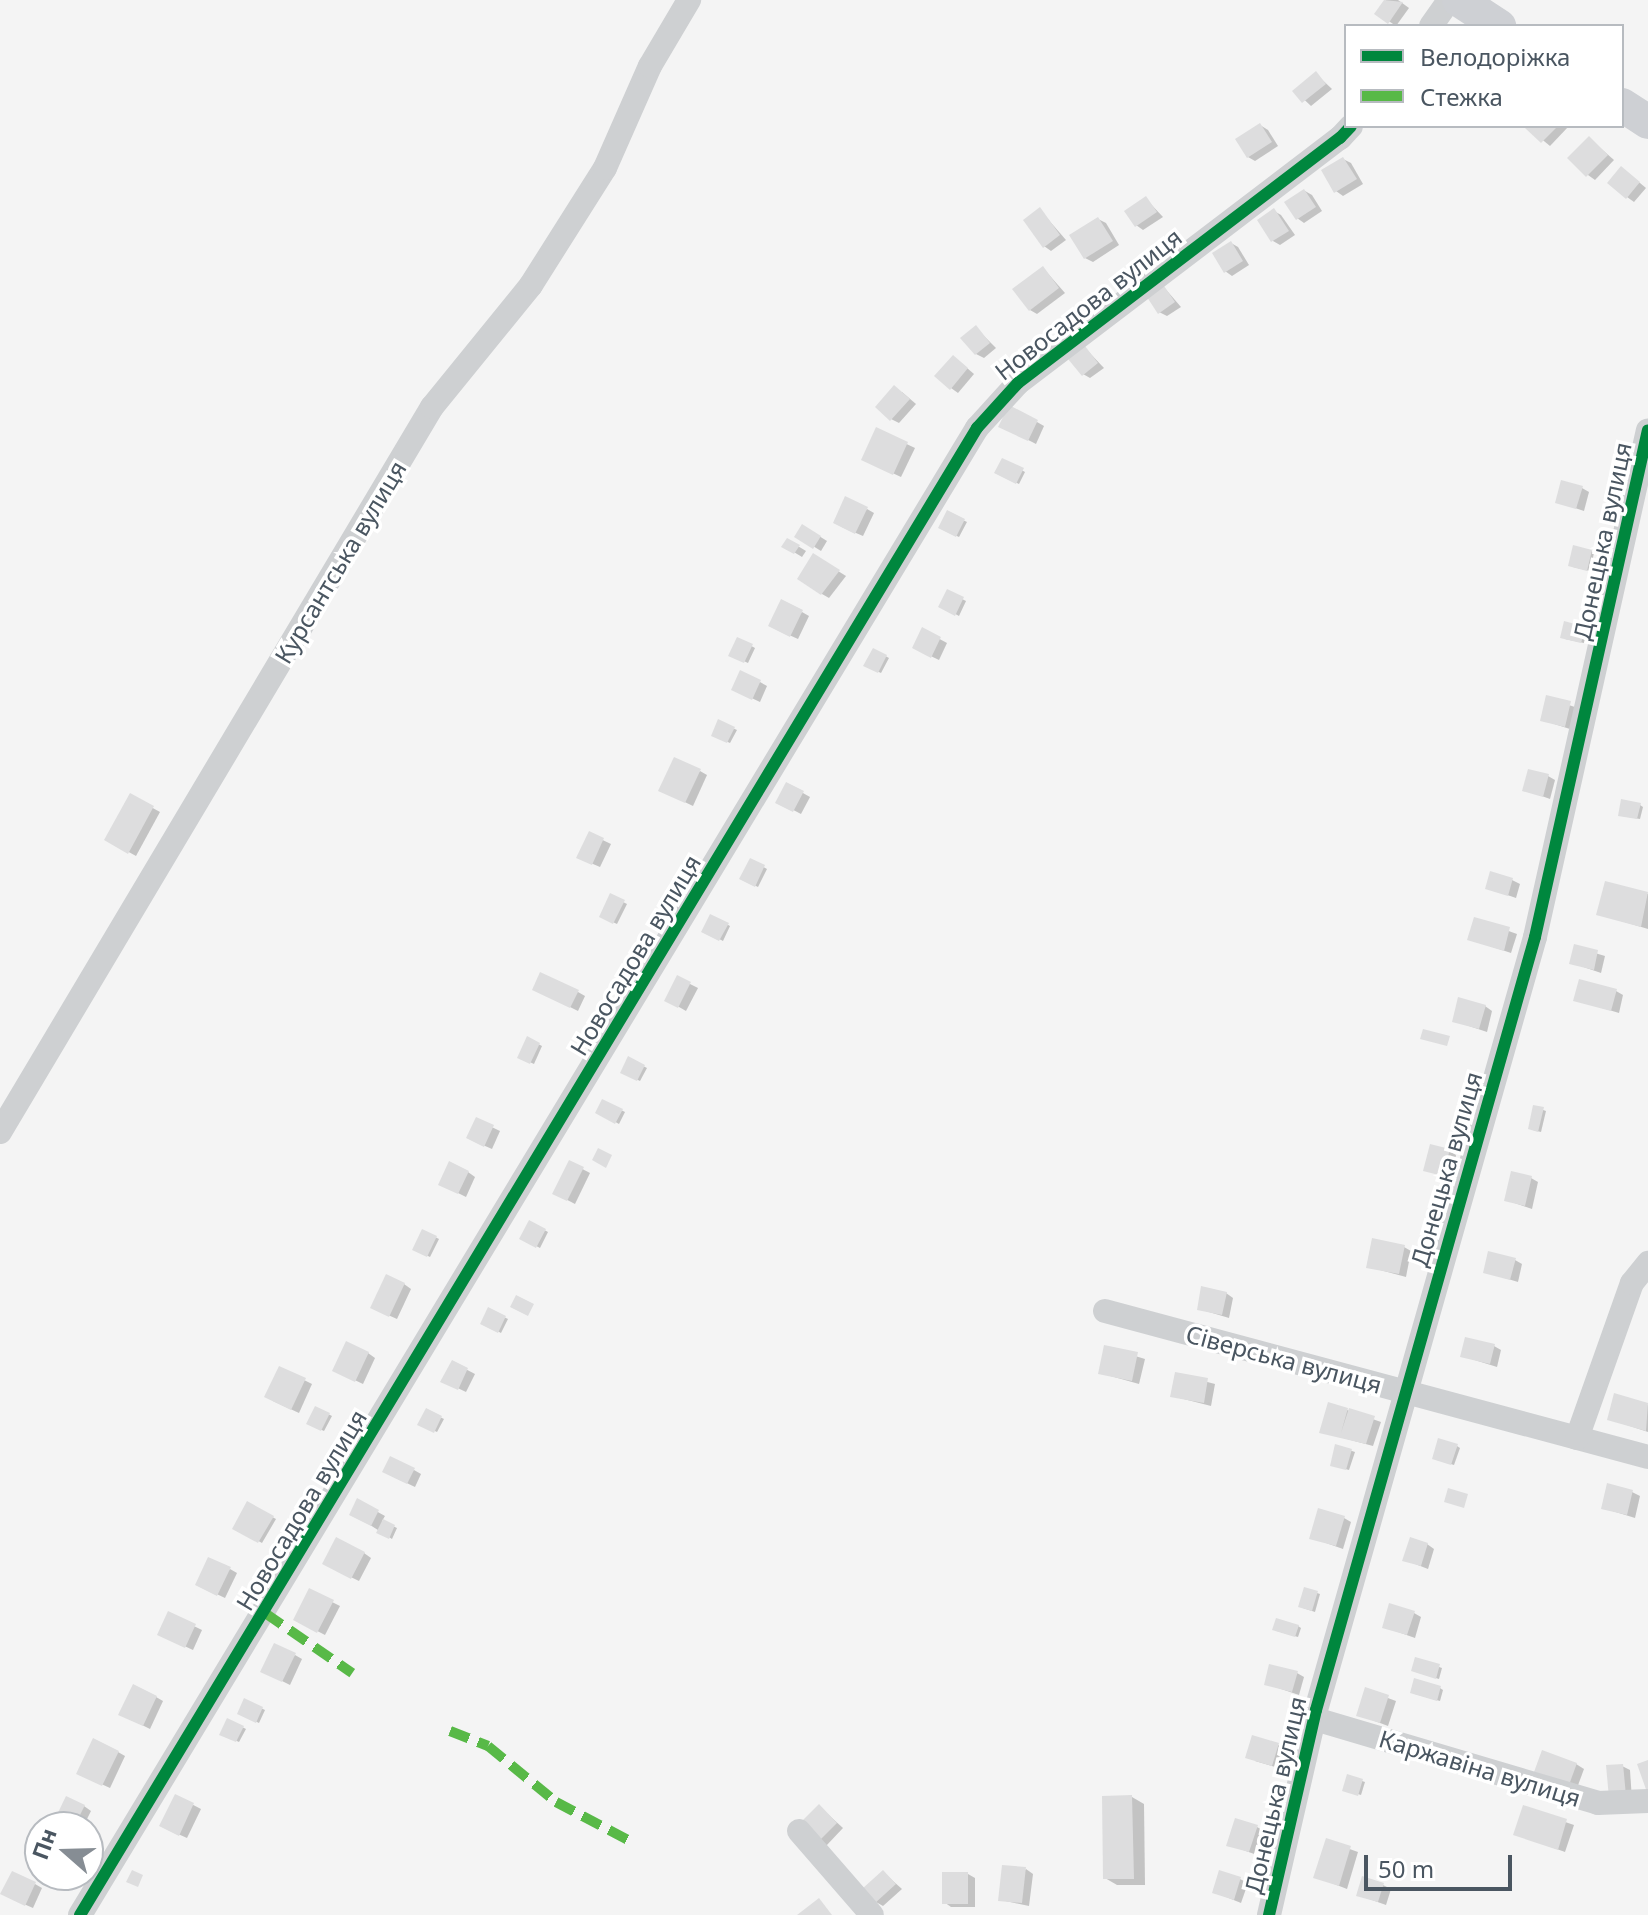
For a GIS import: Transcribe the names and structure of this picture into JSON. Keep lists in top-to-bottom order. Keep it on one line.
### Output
{"streets":{"street":["Новосадова вулиця","Донецька вулиця","Курсантська вулиця","Сіверська вулиця","Каржавіна вулиця"]},"crossings":[["Донецька вулиця","Сіверська вулиця"],["Донецька вулиця","Каржавіна вулиця"]],"legend":["Велодоріжка","Стежка"],"scale_bar":"50 m","north":"left"}
